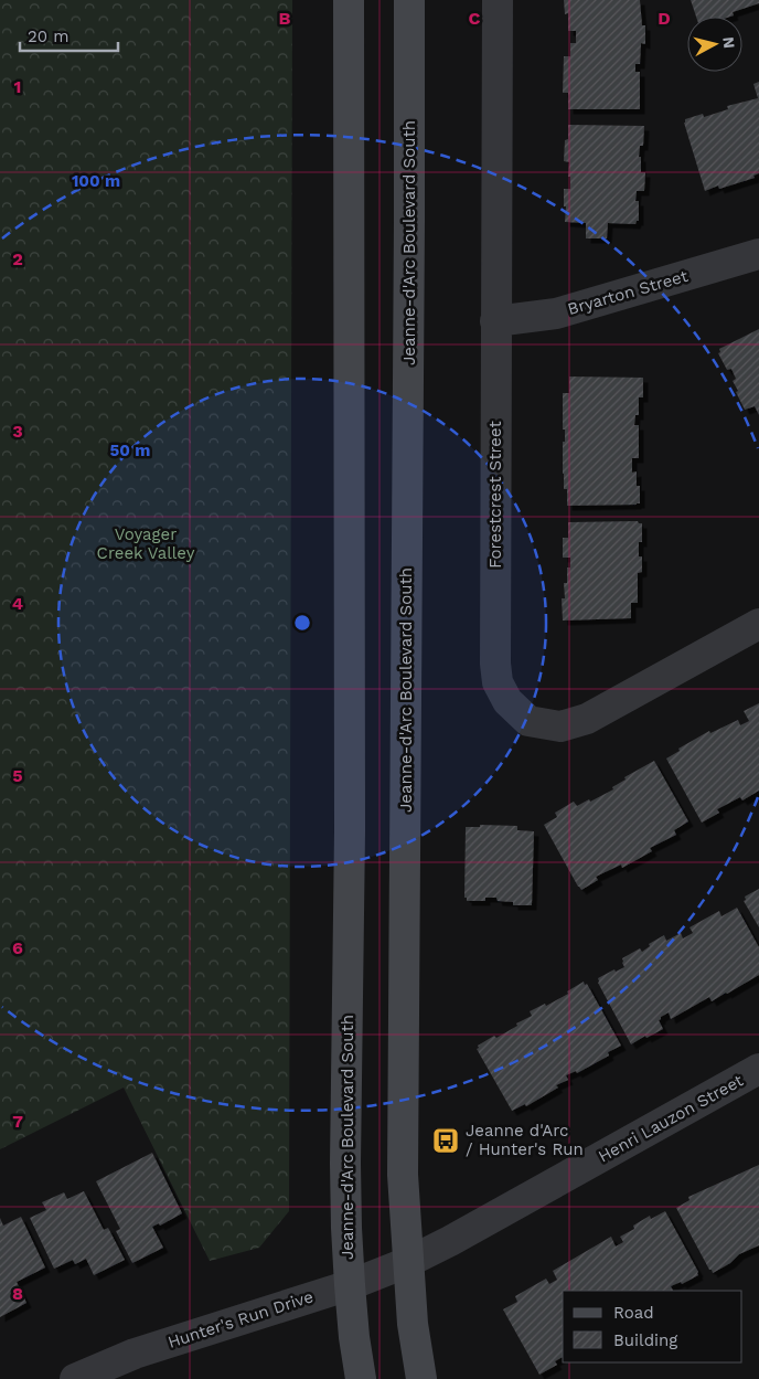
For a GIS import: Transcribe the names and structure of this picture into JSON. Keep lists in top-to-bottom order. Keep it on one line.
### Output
{"streets":{"main road":["Jeanne-d'Arc Boulevard South"],"street":["Bryarton Street","Forestcrest Street","Henri Lauzon Street","Hunter's Run Drive"]},"crossings":[["Jeanne-d'Arc Boulevard South","Henri Lauzon Street"],["Jeanne-d'Arc Boulevard South","Hunter's Run Drive"],["Bryarton Street","Forestcrest Street"],["Henri Lauzon Street","Hunter's Run Drive"]],"parks":["Voyager Creek Valley"],"places":{"bus stop":["Jeanne d'Arc / Hunter's Run"]},"legend":["Road","Building"],"scale_bar":"20 m","north":"right","grid":{"columns":["B","C","D"],"rows":["1","2","3","4","5","6","7","8"]},"rings":["100 m","50 m"]}
